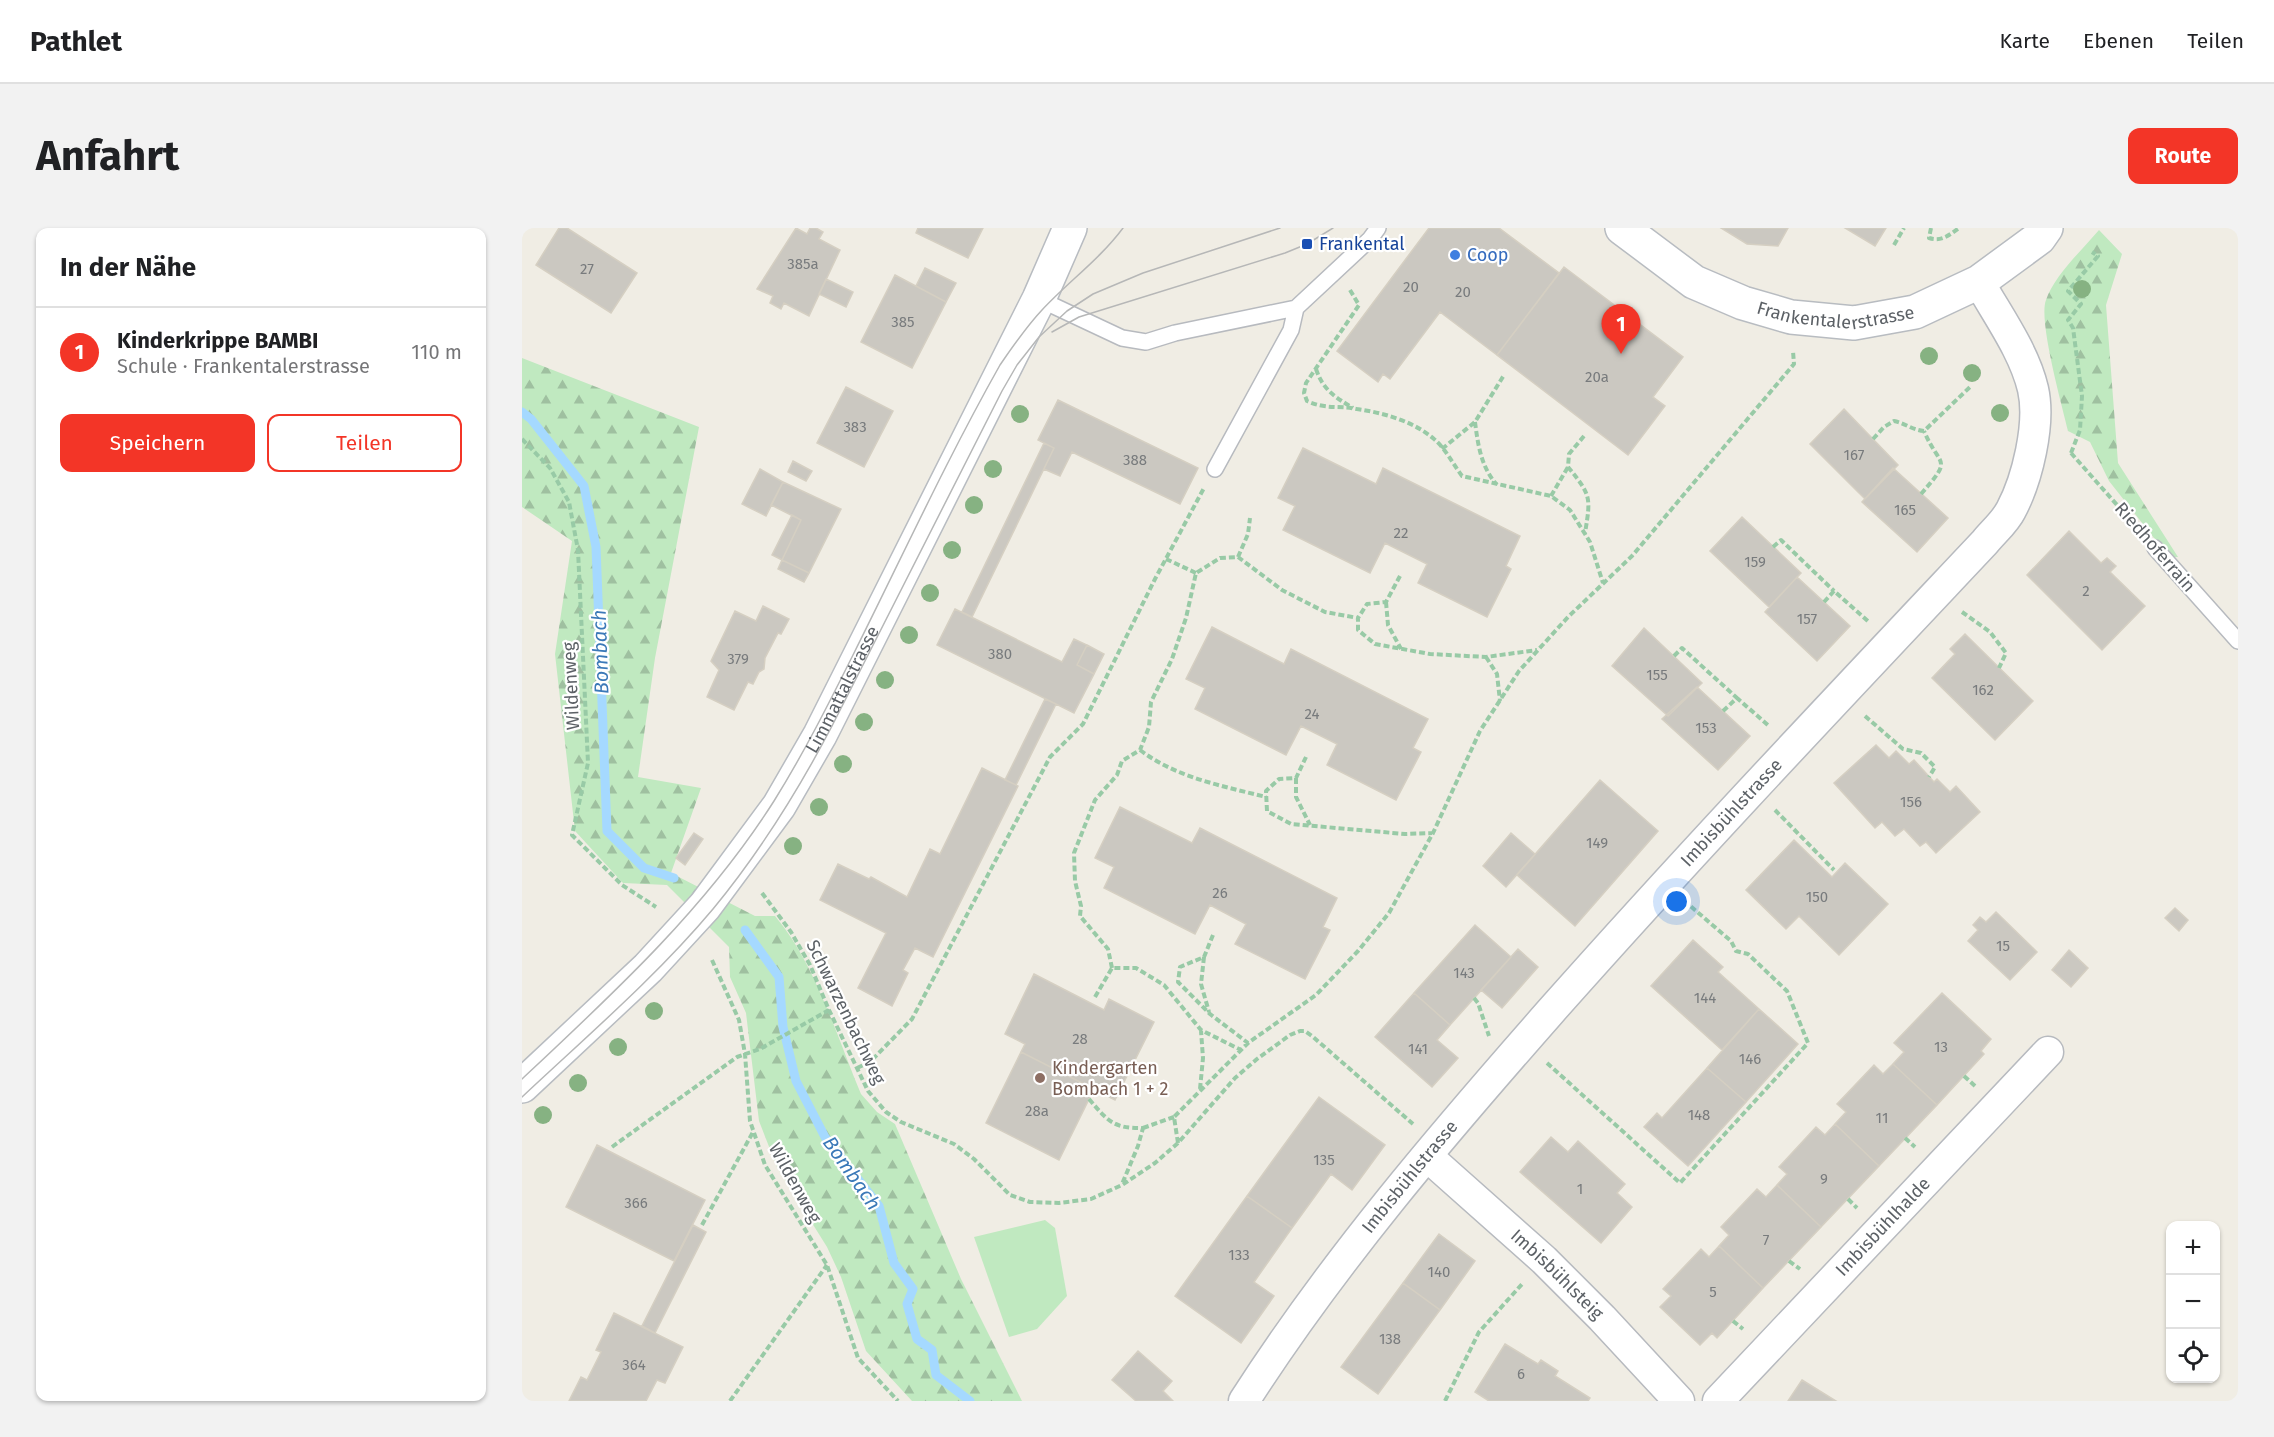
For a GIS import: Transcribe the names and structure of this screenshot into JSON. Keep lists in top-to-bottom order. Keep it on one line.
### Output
{"streets":{"main road":["Frankentalerstrasse","Limmattalstrasse"],"street":["Imbisbühlstrasse","Imbisbühlhalde","Imbisbühlsteig"],"lane":["Riedhoferrain"],"path":["Wildenweg","Schwarzenbachweg"]},"crossings":[["Frankentalerstrasse","Imbisbühlstrasse"],["Imbisbühlstrasse","Schwarzenbachweg"],["Imbisbühlstrasse","Imbisbühlsteig"],["Schwarzenbachweg","Imbisbühlsteig"]],"water":["Bombach"],"places":{"transit":["Frankental"],"other":["Coop","Kindergarten Bombach 1 + 2"]},"house_numbers":["385a","27","20","20","385","20a","383","167","388","165","22","159","2","157","380","379","155","162","24","153","156","149","26","150","15","143","144","28","13","141","146","28a","148","11","135","9","1","366","7","133","140","5","138","364","6"],"page":{"header":"Pathlet","nav":["Karte","Ebenen","Teilen"],"buttons":["Route",["Speichern","Teilen"]],"title":"Anfahrt","heading":"In der Nähe","pins":"1","list":[{"mark":"1","name":"Kinderkrippe BAMBI","note":"Schule · Frankentalerstrasse","value":"110 m"}],"map_buttons":["+","−"]}}
